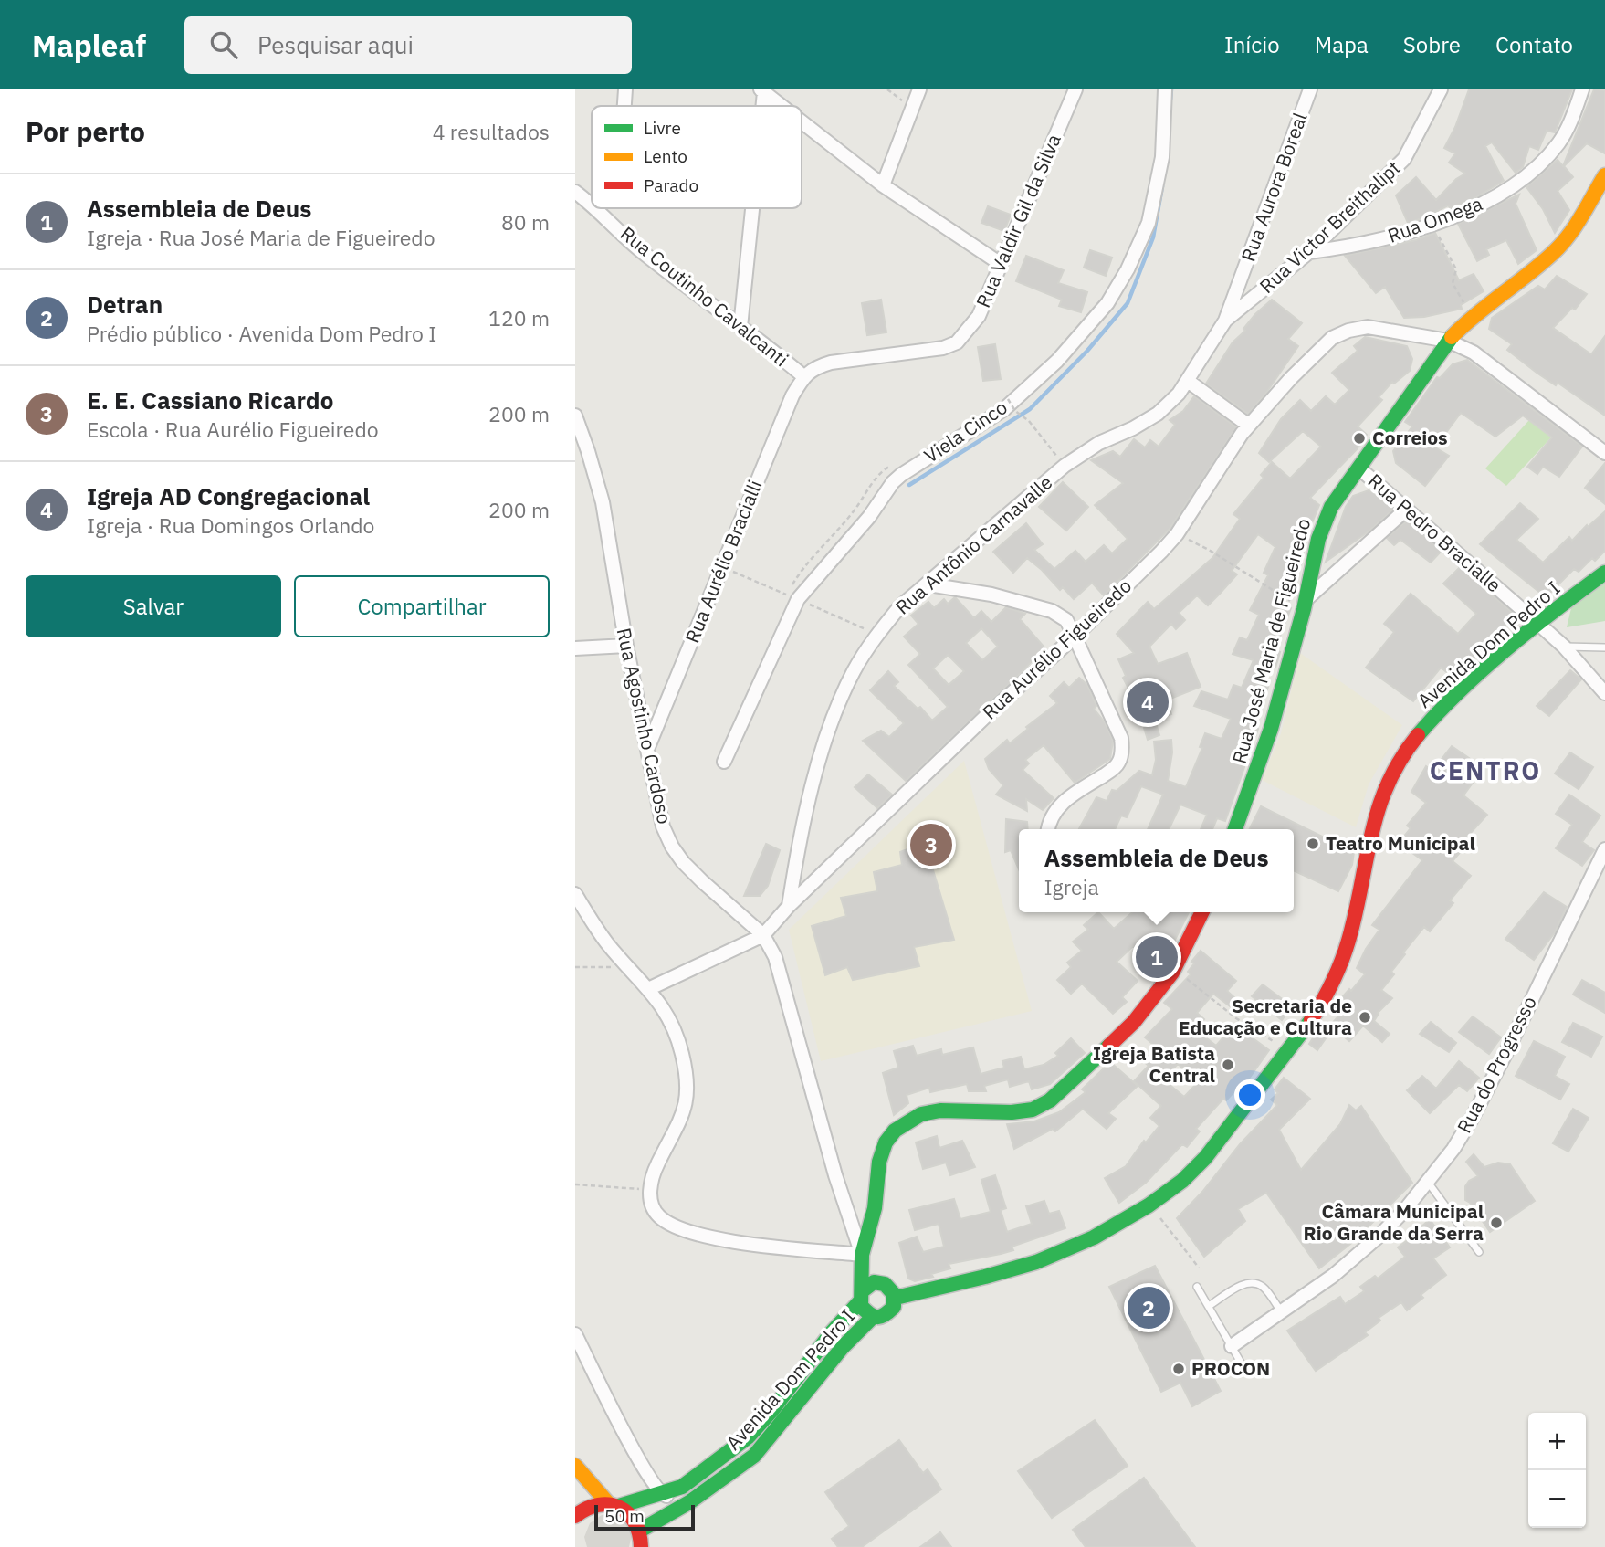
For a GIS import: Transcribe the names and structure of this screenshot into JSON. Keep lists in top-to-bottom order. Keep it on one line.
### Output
{"streets":{"main road":["Rua José Maria de Figueiredo","Avenida Dom Pedro I"],"street":["Rua Aurora Boreal","Rua Omega","Rua Valdir Gil da Silva","Rua Victor Breithalipt","Rua Coutinho Cavalcanti","Viela Cinco","Rua Pedro Bracialle","Rua Antônio Carnavalle","Rua Aurélio Bracialli","Rua Aurélio Figueiredo","Rua Agostinho Cardoso","Rua do Progresso"]},"crossings":[["Rua Aurora Boreal","Rua Victor Breithalipt"],["Rua Aurora Boreal","Rua Antônio Carnavalle"],["Rua Omega","Rua Victor Breithalipt"],["Rua Valdir Gil da Silva","Rua Coutinho Cavalcanti"],["Rua Valdir Gil da Silva","Rua Aurélio Bracialli"],["Rua Victor Breithalipt","Rua Antônio Carnavalle"],["Rua Coutinho Cavalcanti","Rua Aurélio Bracialli"],["Rua Pedro Bracialle","Rua José Maria de Figueiredo"],["Rua Pedro Bracialle","Avenida Dom Pedro I"],["Rua Antônio Carnavalle","Rua Aurélio Figueiredo"],["Rua Aurélio Bracialli","Rua Agostinho Cardoso"],["Rua José Maria de Figueiredo","Rua Aurélio Figueiredo"],["Rua Aurélio Figueiredo","Rua Agostinho Cardoso"]],"districts":["CENTRO"],"places":["Correios","Teatro Municipal","Secretaria de Educação e Cultura","Igreja Batista Central","Câmara Municipal Rio Grande da Serra","PROCON"],"legend":["Livre","Lento","Parado"],"scale_bar":"50 m","page":{"header":"Mapleaf","search":"Pesquisar aqui","nav":["Início","Mapa","Sobre","Contato"],"heading":["Por perto","4 resultados"],"list":[{"mark":"1","name":"Assembleia de Deus","note":"Igreja · Rua José Maria de Figueiredo","value":"80 m"},{"mark":"2","name":"Detran","note":"Prédio público · Avenida Dom Pedro I","value":"120 m"},{"mark":"3","name":"E. E. Cassiano Ricardo","note":"Escola · Rua Aurélio Figueiredo","value":"200 m"},{"mark":"4","name":"Igreja AD Congregacional","note":"Igreja · Rua Domingos Orlando","value":"200 m"}],"buttons":["Salvar","Compartilhar"],"pins":["4","3","1","2"],"popup":["Assembleia de Deus","Igreja"],"map_buttons":["+","−"],"scale":"50 m"}}
